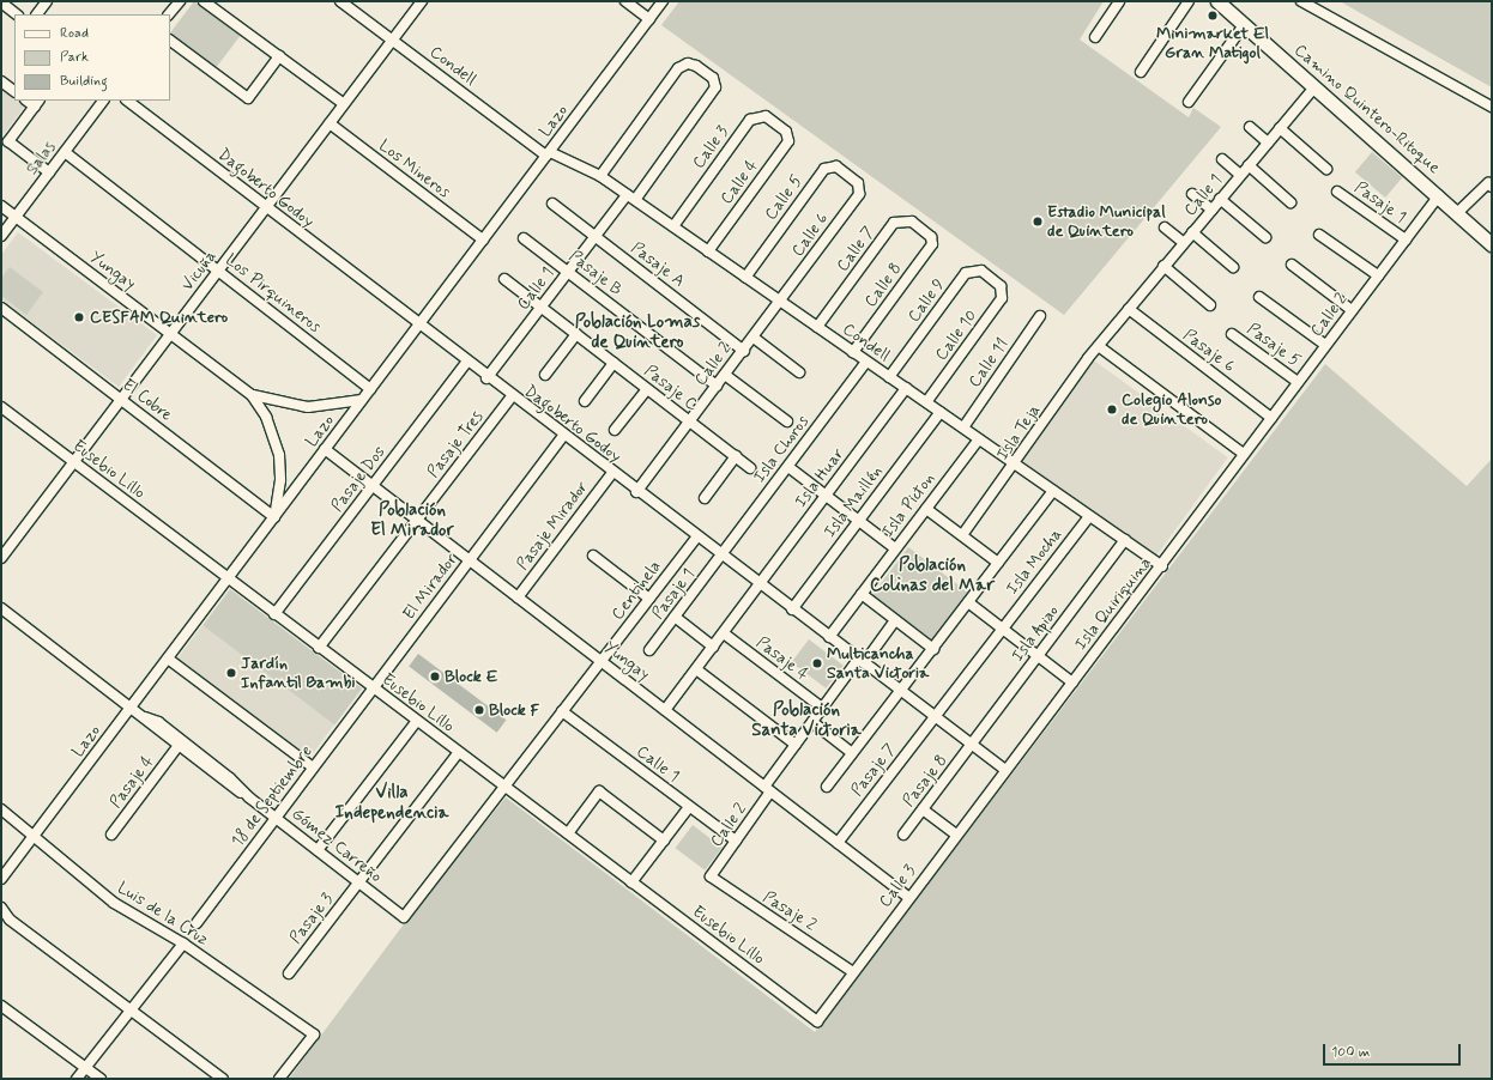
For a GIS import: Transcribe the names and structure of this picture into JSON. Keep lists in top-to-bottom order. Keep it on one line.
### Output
{"streets":{"main road":["Camino Quintero-Ritoque"],"street":["Condell","Lazo","Calle 3","Salas","Los Mineros","Calle 4","Dagoberto Godoy","Calle 1","Calle 5","Pasaje 1","Calle 6","Calle 7","Pasaje A","Yungay","Vicuña","Pasaje B","Calle 8","Los Pirquineros","Calle 9","Calle 2","Calle 10","Pasaje 5","Pasaje 6","Calle 11","Pasaje C","El Cobre","Isla Teja","Pasaje Tres","Isla Choros","Eusebio Lillo","Isla Huar","Pasaje Dos","Isla Maillén","Isla Picton","Pasaje Mirador","Isla Mocha","El Mirador","Centinela","Isla Quiriquina","Isla Apiao","Pasaje 4","Pasaje 7","Pasaje 8","18 de Septiembre","Gómez Carreño","Pasaje 2","Luis de la Cruz","Pasaje 3"]},"crossings":[["Condell","Lazo"],["Condell","Calle 3"],["Condell","Calle 4"],["Condell","Calle 1"],["Condell","Calle 5"],["Condell","Calle 6"],["Condell","Calle 7"],["Condell","Vicuña"],["Condell","Calle 8"],["Condell","Calle 9"],["Condell","Calle 2"],["Condell","Calle 10"],["Condell","Calle 11"],["Condell","Isla Teja"],["Condell","Isla Choros"],["Condell","Isla Huar"],["Condell","Isla Maillén"],["Condell","Isla Picton"],["Condell","Isla Mocha"],["Condell","Isla Quiriquina"],["Condell","Isla Apiao"],["Camino Quintero-Ritoque","Calle 1"],["Camino Quintero-Ritoque","Calle 2"],["Lazo","Los Mineros"],["Lazo","Dagoberto Godoy"],["Lazo","Yungay"],["Lazo","Los Pirquineros"],["Lazo","El Cobre"],["Lazo","Eusebio Lillo"],["Lazo","Gómez Carreño"],["Lazo","Luis de la Cruz"],["Calle 3","Calle 4"],["Calle 3","Dagoberto Godoy"],["Calle 3","Yungay"],["Calle 3","Eusebio Lillo"],["Calle 3","Isla Quiriquina"],["Calle 3","Pasaje 2"],["Salas","Yungay"],["Salas","Los Pirquineros"],["Los Mineros","Vicuña"],["Dagoberto Godoy","Calle 1"],["Dagoberto Godoy","Pasaje 1"],["Dagoberto Godoy","Vicuña"],["Dagoberto Godoy","Calle 2"],["Dagoberto Godoy","Pasaje Tres"],["Dagoberto Godoy","Isla Choros"],["Dagoberto Godoy","Isla Huar"],["Dagoberto Godoy","Pasaje Dos"],["Dagoberto Godoy","Isla Maillén"],["Dagoberto Godoy","Isla Picton"],["Dagoberto Godoy","Pasaje Mirador"],["Dagoberto Godoy","Isla Mocha"],["Dagoberto Godoy","El Mirador"],["Dagoberto Godoy","Centinela"],["Dagoberto Godoy","Isla Quiriquina"],["Dagoberto Godoy","Isla Apiao"],["Dagoberto Godoy","Pasaje 7"],["Dagoberto Godoy","Pasaje 8"],["Calle 1","Pasaje A"],["Calle 1","Pasaje B"],["Calle 1","Calle 2"],["Calle 1","Pasaje 6"],["Calle 1","Pasaje C"],["Calle 1","Isla Teja"],["Calle 1","Centinela"],["Calle 5","Calle 6"],["Pasaje 1","Calle 2"],["Pasaje 1","Isla Choros"],["Calle 6","Calle 2"],["Calle 7","Calle 8"],["Pasaje A","Calle 2"],["Yungay","Vicuña"],["Yungay","Calle 2"],["Yungay","El Cobre"],["Yungay","Pasaje Tres"],["Yungay","Pasaje Dos"],["Yungay","Pasaje Mirador"],["Yungay","El Mirador"],["Yungay","Centinela"],["Yungay","Pasaje 7"],["Vicuña","Los Pirquineros"],["Vicuña","El Cobre"],["Vicuña","Eusebio Lillo"],["Pasaje B","Calle 2"],["Calle 9","Calle 10"],["Calle 2","Pasaje 5"],["Calle 2","Pasaje 6"],["Calle 2","Pasaje C"],["Calle 2","Isla Quiriquina"],["Calle 2","Pasaje 4"],["Calle 2","Pasaje 2"],["Pasaje Tres","Eusebio Lillo"],["Eusebio Lillo","Pasaje Dos"],["Eusebio Lillo","El Mirador"],["Eusebio Lillo","Centinela"],["Eusebio Lillo","18 de Septiembre"],["Eusebio Lillo","Pasaje 3"],["Isla Mocha","Pasaje 7"],["El Mirador","18 de Septiembre"],["Centinela","Gómez Carreño"],["Isla Apiao","Pasaje 8"],["Pasaje 4","Gómez Carreño"],["18 de Septiembre","Gómez Carreño"],["Gómez Carreño","Pasaje 3"]],"districts":["Población Lomas de Quintero","Población El Mirador","Población Colinas del Mar","Población Santa Victoria","Villa Independencia"],"places":["Minimarket El Gran Matigol","Estadio Municipal de Quintero","CESFAM Quintero","Colegio Alonso de Quintero","Multicancha Santa Victoria","Jardín Infantil Bambi","Block E","Block F"],"legend":["Road","Park","Building"],"scale_bar":"100 m"}
